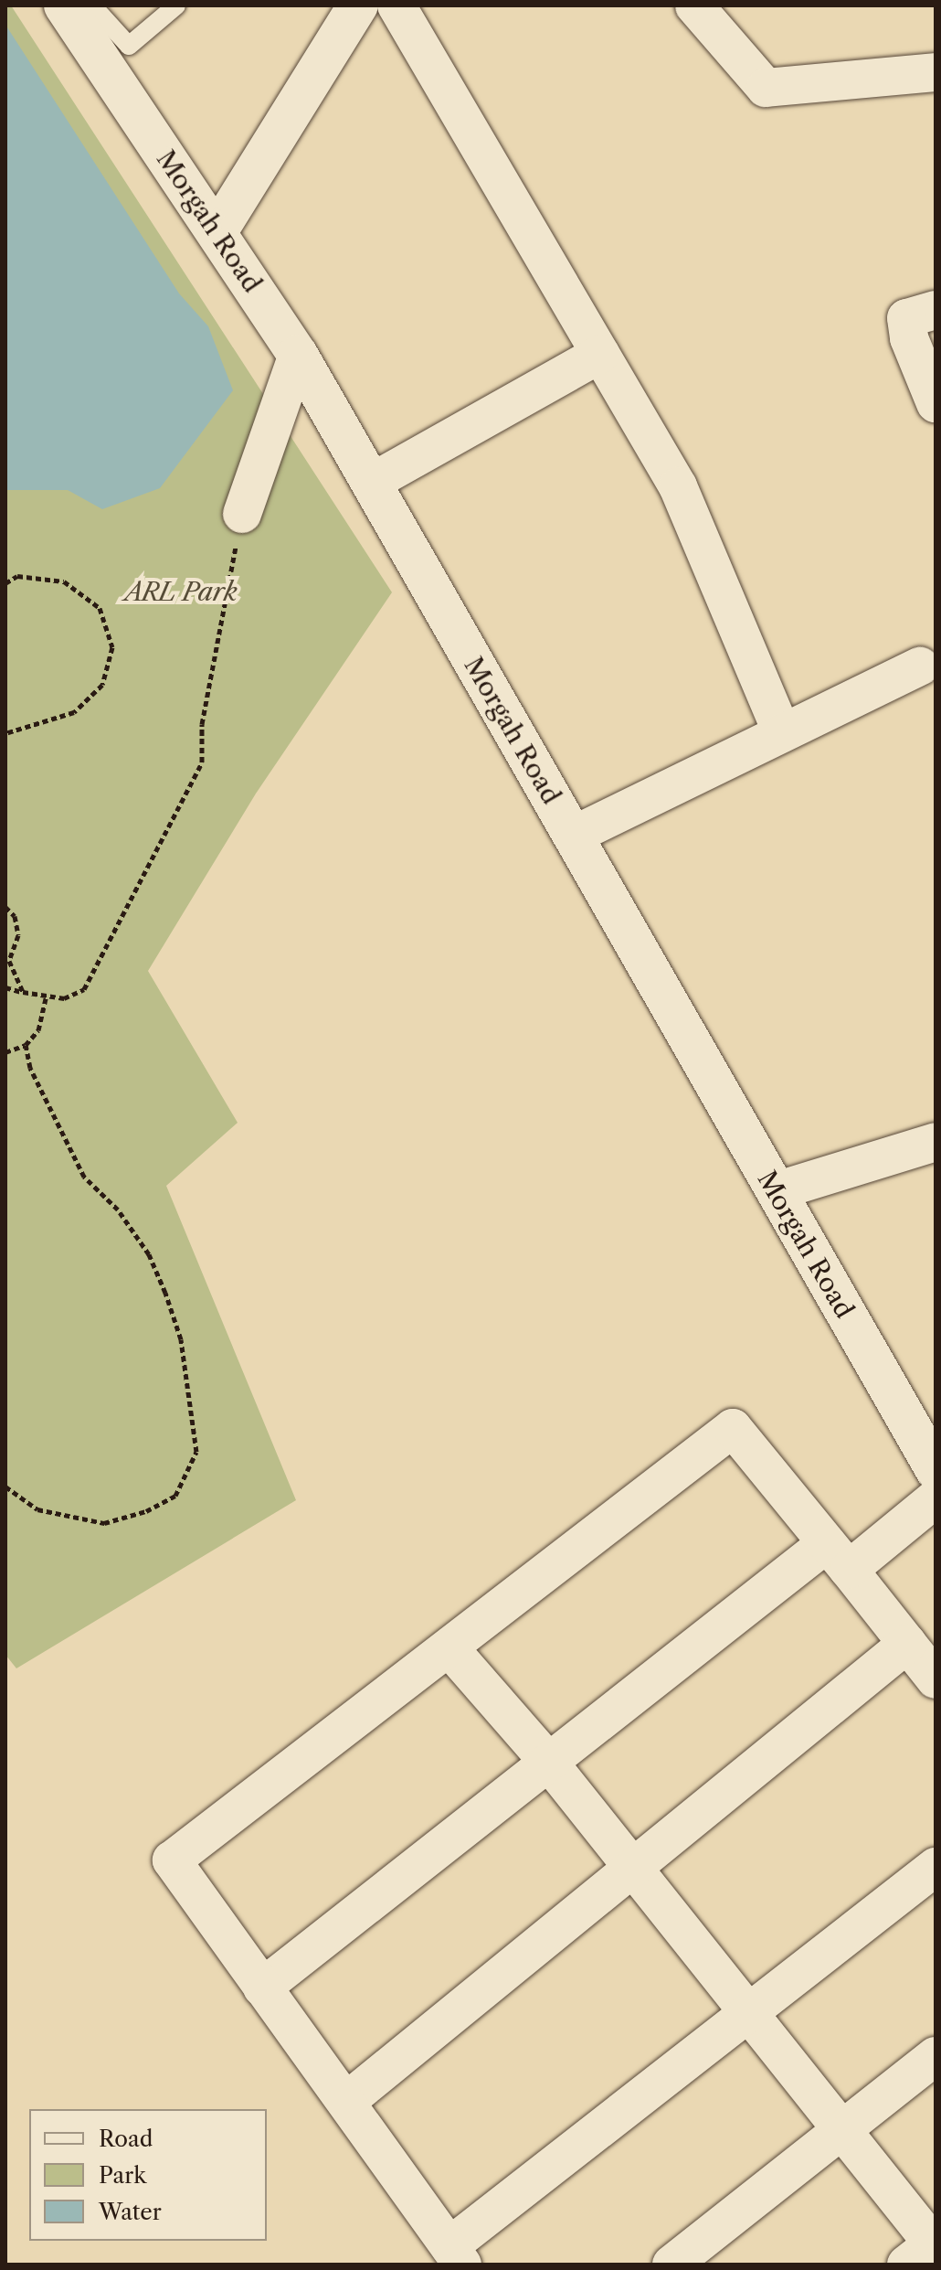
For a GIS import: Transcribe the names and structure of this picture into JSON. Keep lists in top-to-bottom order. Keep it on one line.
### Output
{"streets":{"street":["Morgah Road"]},"parks":["ARL Park"],"legend":["Road","Park","Water"]}
